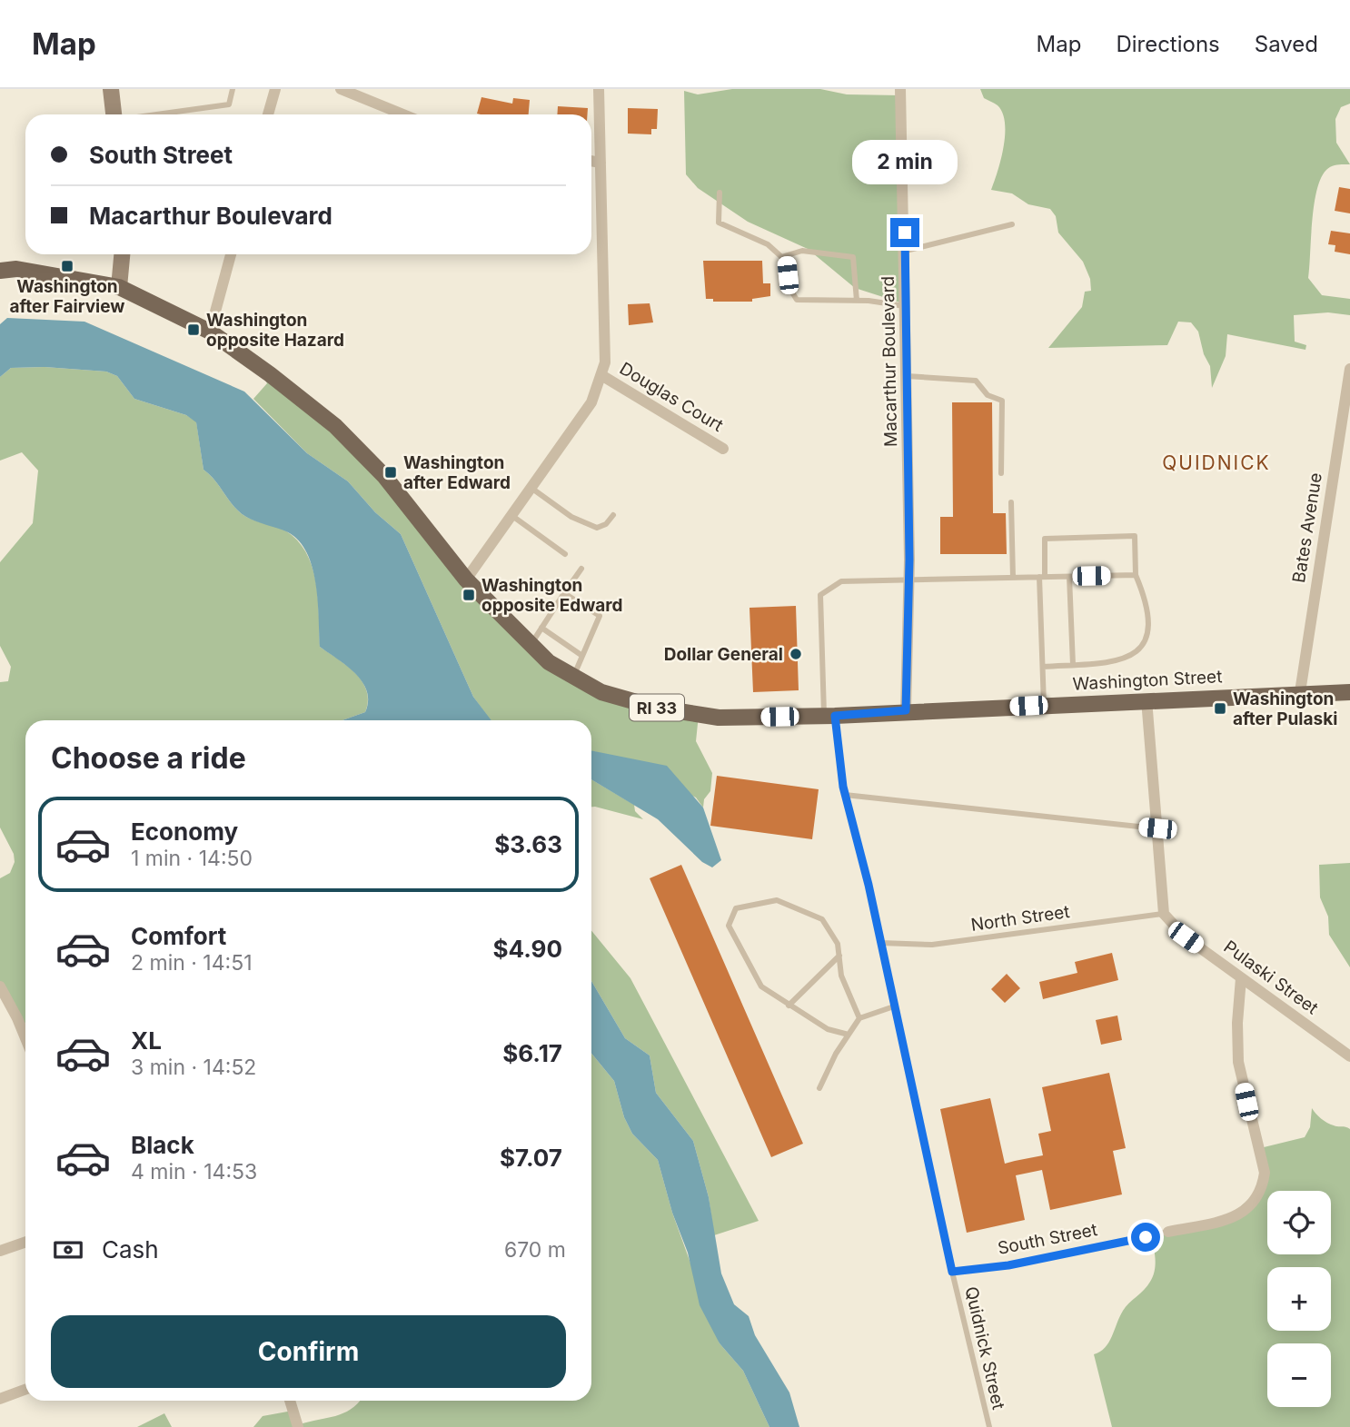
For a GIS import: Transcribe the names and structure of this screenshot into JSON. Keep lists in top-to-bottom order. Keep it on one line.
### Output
{"streets":{"main road":["Washington Street","RI 33"],"street":["Macarthur Boulevard","Douglas Court","Bates Avenue","Pulaski Street","South Street"],"lane":["North Street","Quidnick Street"]},"crossings":[["Macarthur Boulevard","Washington Street"],["Macarthur Boulevard","Quidnick Street"],["Bates Avenue","Washington Street"],["Washington Street","Quidnick Street"],["North Street","Pulaski Street"],["North Street","Quidnick Street"],["Pulaski Street","South Street"],["South Street","Quidnick Street"]],"districts":["QUIDNICK"],"places":{"transit":["Washington after Fairview","Washington opposite Hazard","Washington after Edward","Washington opposite Edward","Washington after Pulaski"],"other":["Dollar General"]},"page":{"header":"Map","nav":["Map","Directions","Saved"],"banner":["South Street","Macarthur Boulevard"],"bubble":"2 min","heading":"Choose a ride","list":[{"name":"Economy","note":"1 min · 14:50","value":"$3.63"},{"name":"Comfort","note":"2 min · 14:51","value":"$4.90"},{"name":"XL","note":"3 min · 14:52","value":"$6.17"},{"name":"Black","note":"4 min · 14:53","value":"$7.07"}],"map_buttons":["+","−"],"pay":["Cash","670 m"],"buttons":"Confirm"}}
